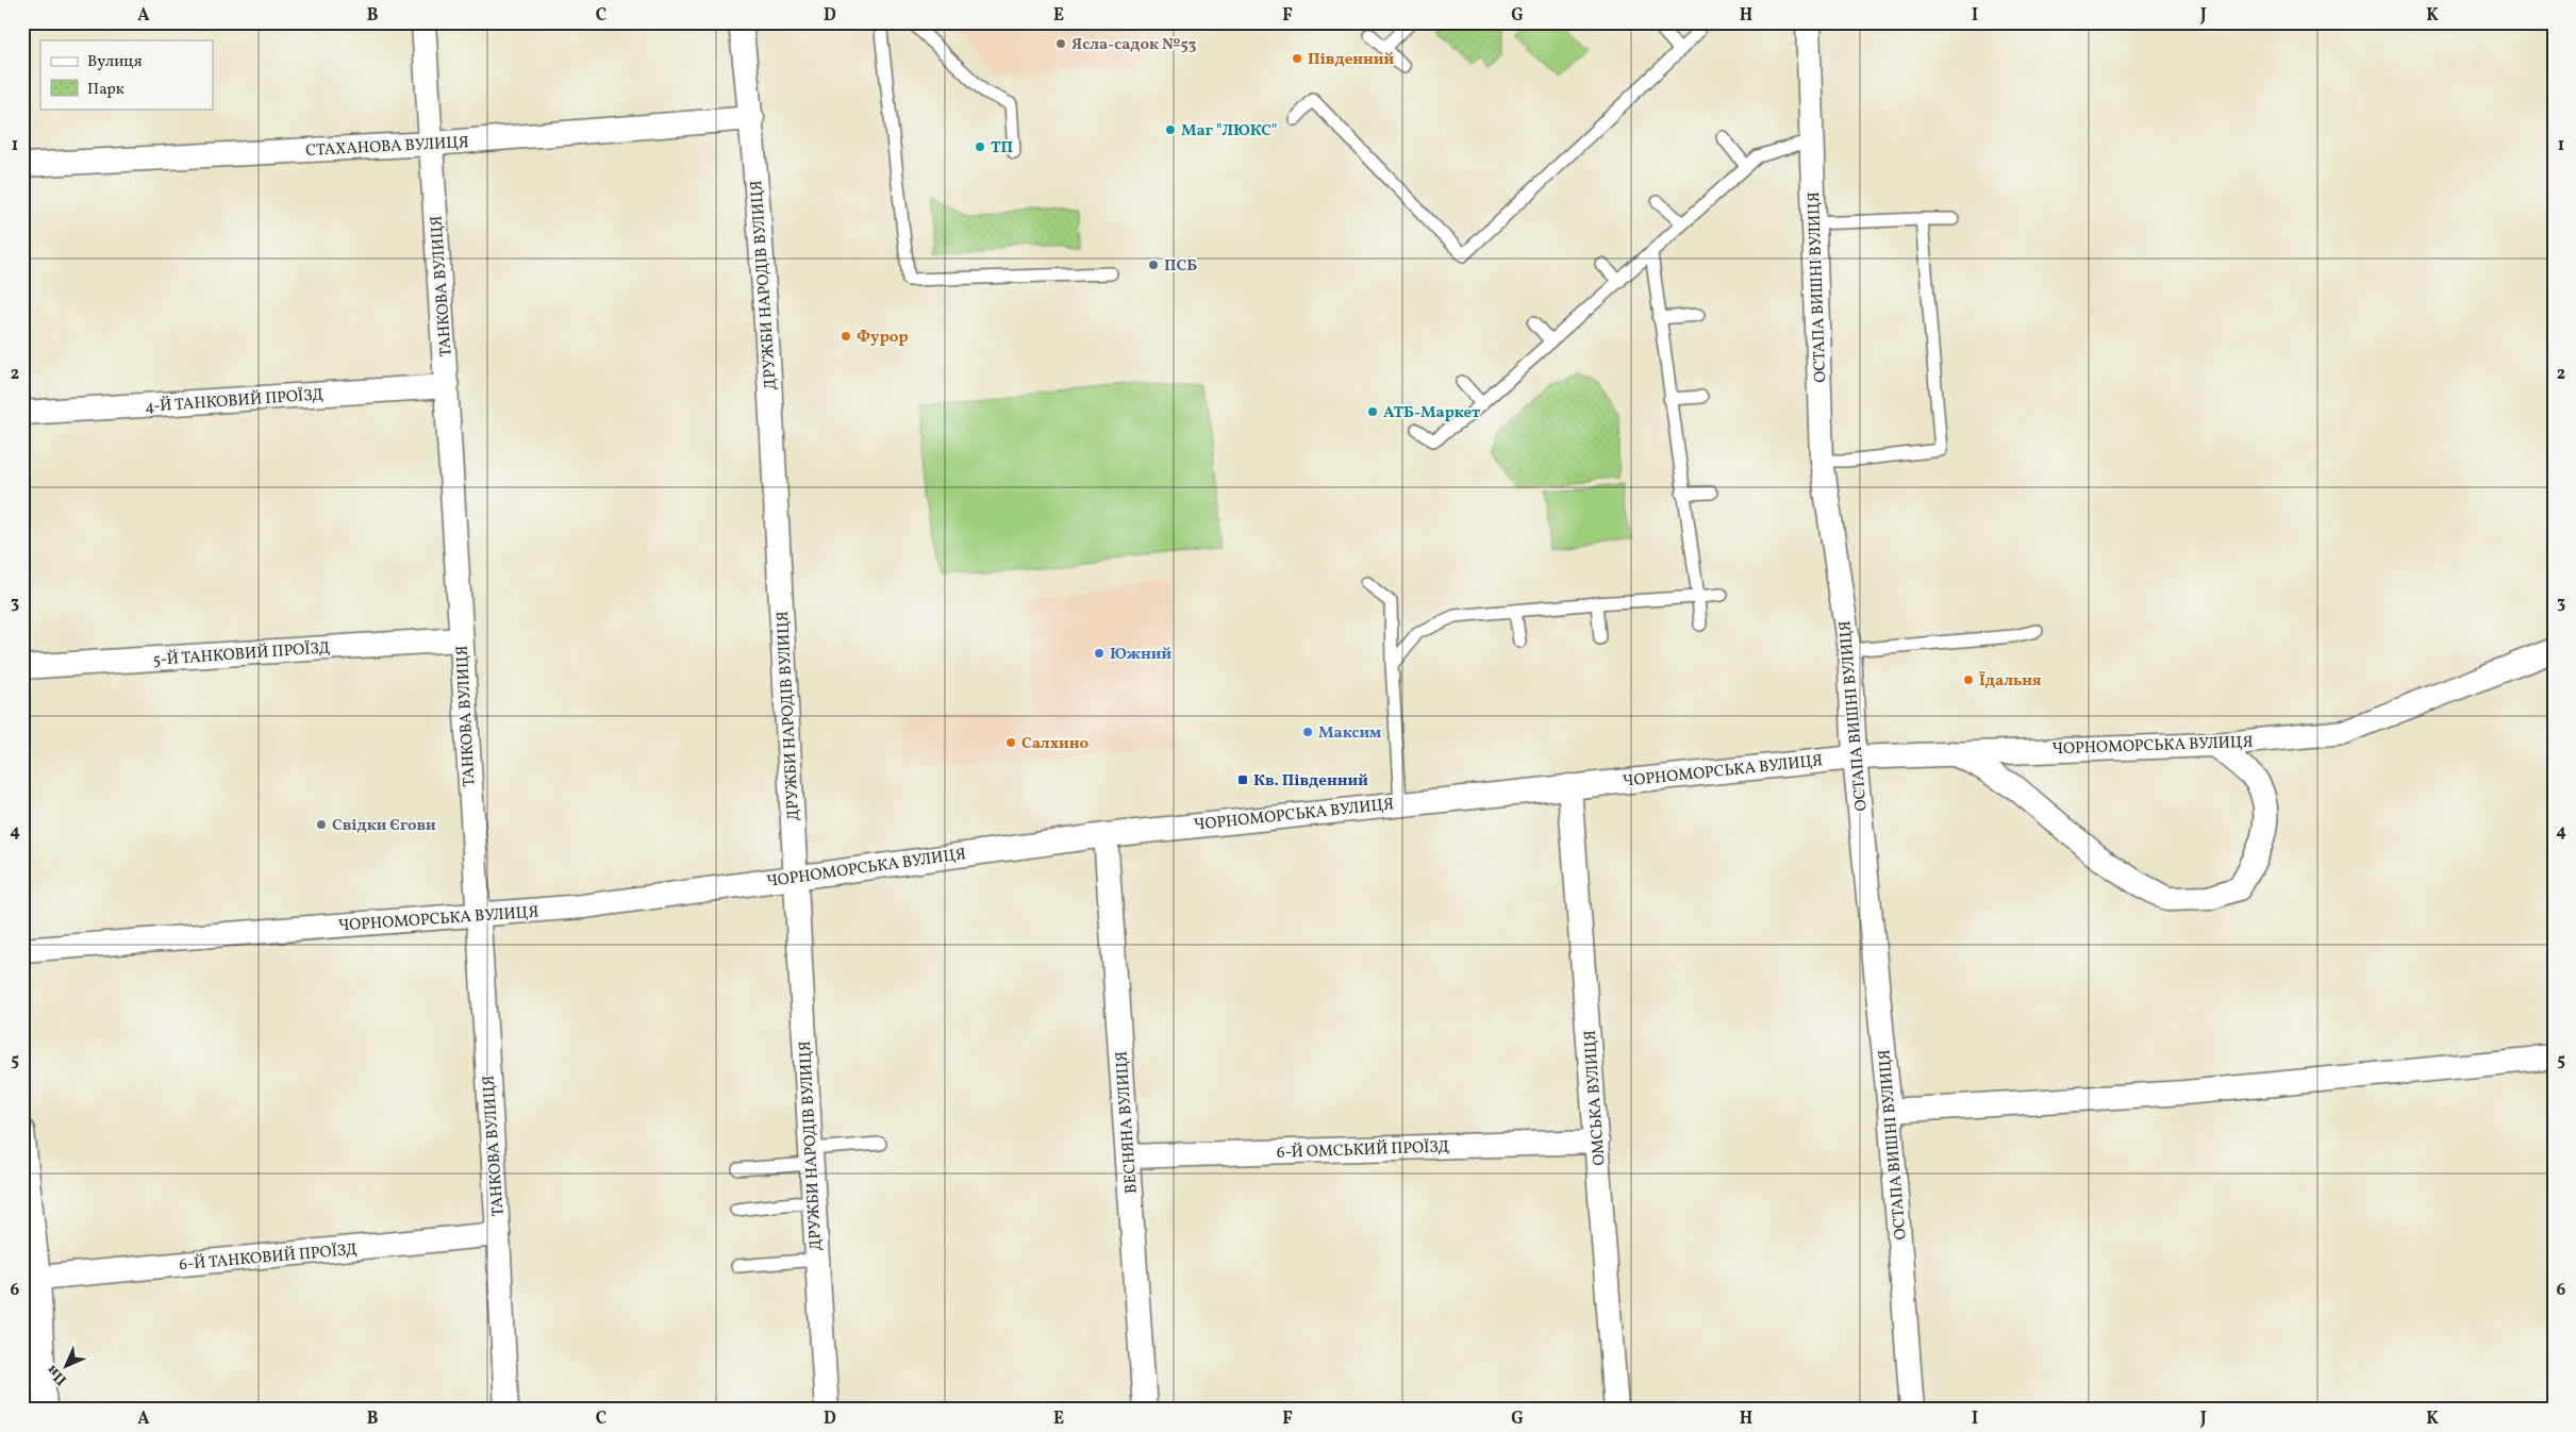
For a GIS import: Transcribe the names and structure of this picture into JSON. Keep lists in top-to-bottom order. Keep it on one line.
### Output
{"streets":{"street":["СТАХАНОВА ВУЛИЦЯ","ДРУЖБИ НАРОДІВ ВУЛИЦЯ","ТАНКОВА ВУЛИЦЯ","ОСТАПА ВИШНІ ВУЛИЦЯ","4-Й ТАНКОВИЙ ПРОЇЗД","5-Й ТАНКОВИЙ ПРОЇЗД","ЧОРНОМОРСЬКА ВУЛИЦЯ","ОМСЬКА ВУЛИЦЯ","ВЕСНЯНА ВУЛИЦЯ","6-Й ОМСЬКИЙ ПРОЇЗД","6-Й ТАНКОВИЙ ПРОЇЗД"]},"crossings":[["СТАХАНОВА ВУЛИЦЯ","ДРУЖБИ НАРОДІВ ВУЛИЦЯ"],["СТАХАНОВА ВУЛИЦЯ","ТАНКОВА ВУЛИЦЯ"],["ДРУЖБИ НАРОДІВ ВУЛИЦЯ","ЧОРНОМОРСЬКА ВУЛИЦЯ"],["ТАНКОВА ВУЛИЦЯ","4-Й ТАНКОВИЙ ПРОЇЗД"],["ТАНКОВА ВУЛИЦЯ","5-Й ТАНКОВИЙ ПРОЇЗД"],["ТАНКОВА ВУЛИЦЯ","ЧОРНОМОРСЬКА ВУЛИЦЯ"],["ТАНКОВА ВУЛИЦЯ","6-Й ТАНКОВИЙ ПРОЇЗД"],["ОСТАПА ВИШНІ ВУЛИЦЯ","ЧОРНОМОРСЬКА ВУЛИЦЯ"],["ЧОРНОМОРСЬКА ВУЛИЦЯ","ОМСЬКА ВУЛИЦЯ"],["ЧОРНОМОРСЬКА ВУЛИЦЯ","ВЕСНЯНА ВУЛИЦЯ"],["ОМСЬКА ВУЛИЦЯ","6-Й ОМСЬКИЙ ПРОЇЗД"],["ВЕСНЯНА ВУЛИЦЯ","6-Й ОМСЬКИЙ ПРОЇЗД"]],"places":{"other":["Ясла-садок №53","Південний","Маг \"ЛЮКС\"","ТП","ПСБ","Фурор","АТБ-Маркет","Южний","Їдальня","Максим","Салхино","Свідки Єгови"],"transit":["Кв. Південний"]},"legend":["Вулиця","Парк"],"north":"bottom left","grid":{"columns":["A","B","C","D","E","F","G","H","I","J","K"],"rows":["1","2","3","4","5","6"]}}
